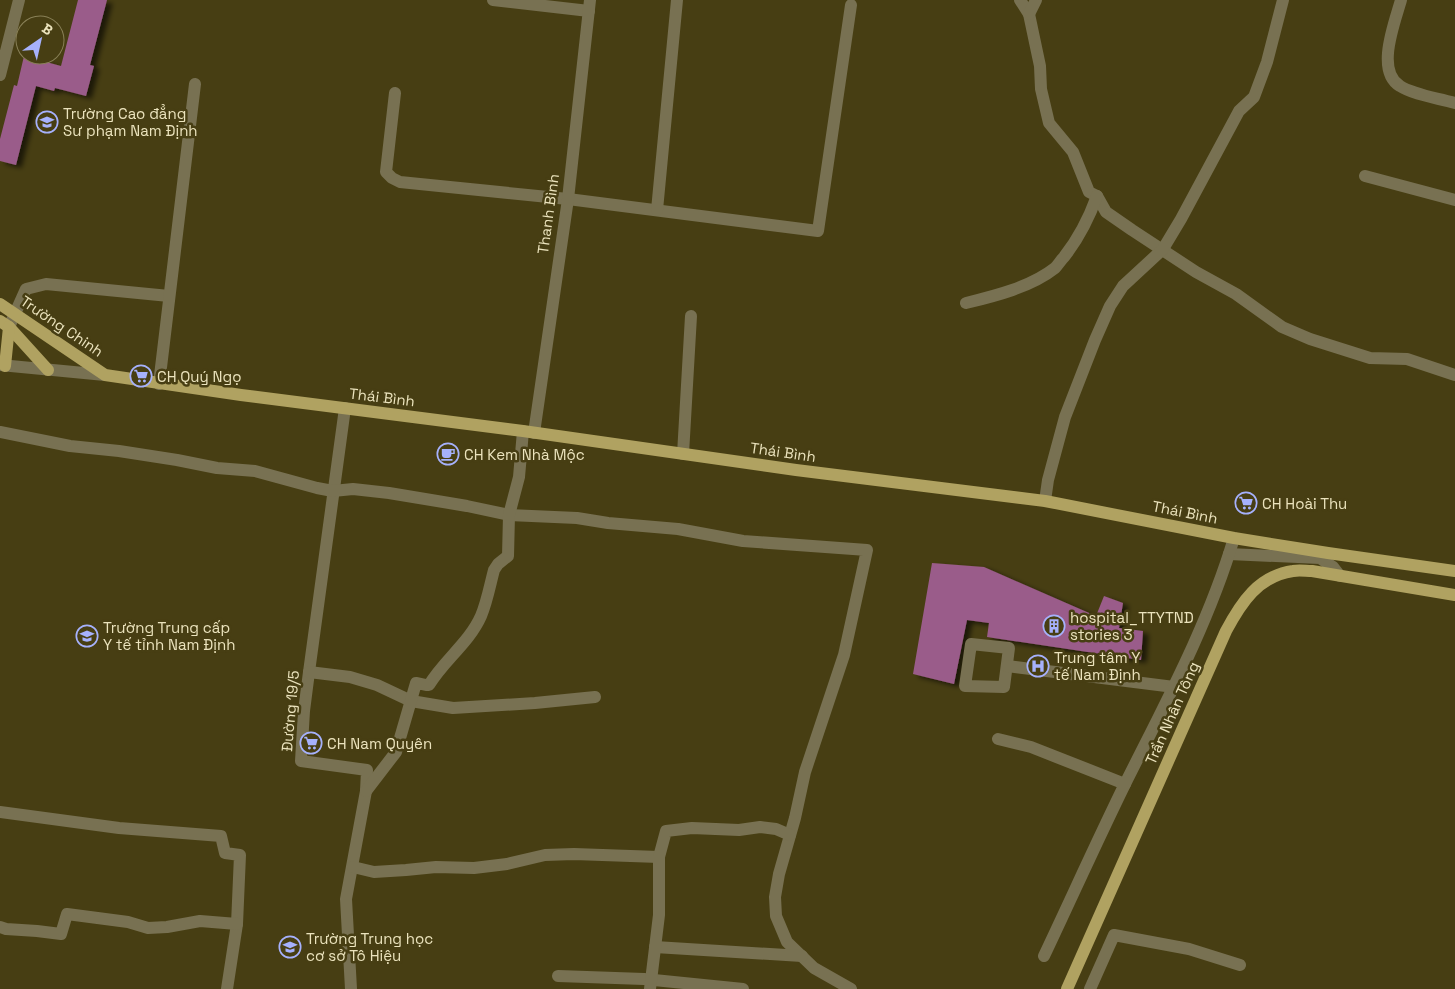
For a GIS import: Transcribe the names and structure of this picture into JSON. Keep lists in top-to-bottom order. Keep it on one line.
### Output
{"streets":{"main road":["Trường Chinh","Thái Bình","Trần Nhân Tông"],"street":["Thanh Bình","Đường 19/5"]},"crossings":[["Thanh Bình","Thái Bình"],["Trường Chinh","Thái Bình"],["Thái Bình","Đường 19/5"]],"places":{"school or university":["Trường Cao đẳng Sư phạm Nam Định","Trường Trung cấp Y tế tỉnh Nam Định","Trường Trung học cơ sở Tô Hiệu"],"supermarket":["CH Quý Ngọ","CH Hoài Thu","CH Nam Quyên"],"cafe":["CH Kem Nhà Mộc"],"building":["hospital_TTYTND stories 3"],"hospital":["Trung tâm Y tế Nam Định"]},"north":"top right"}
